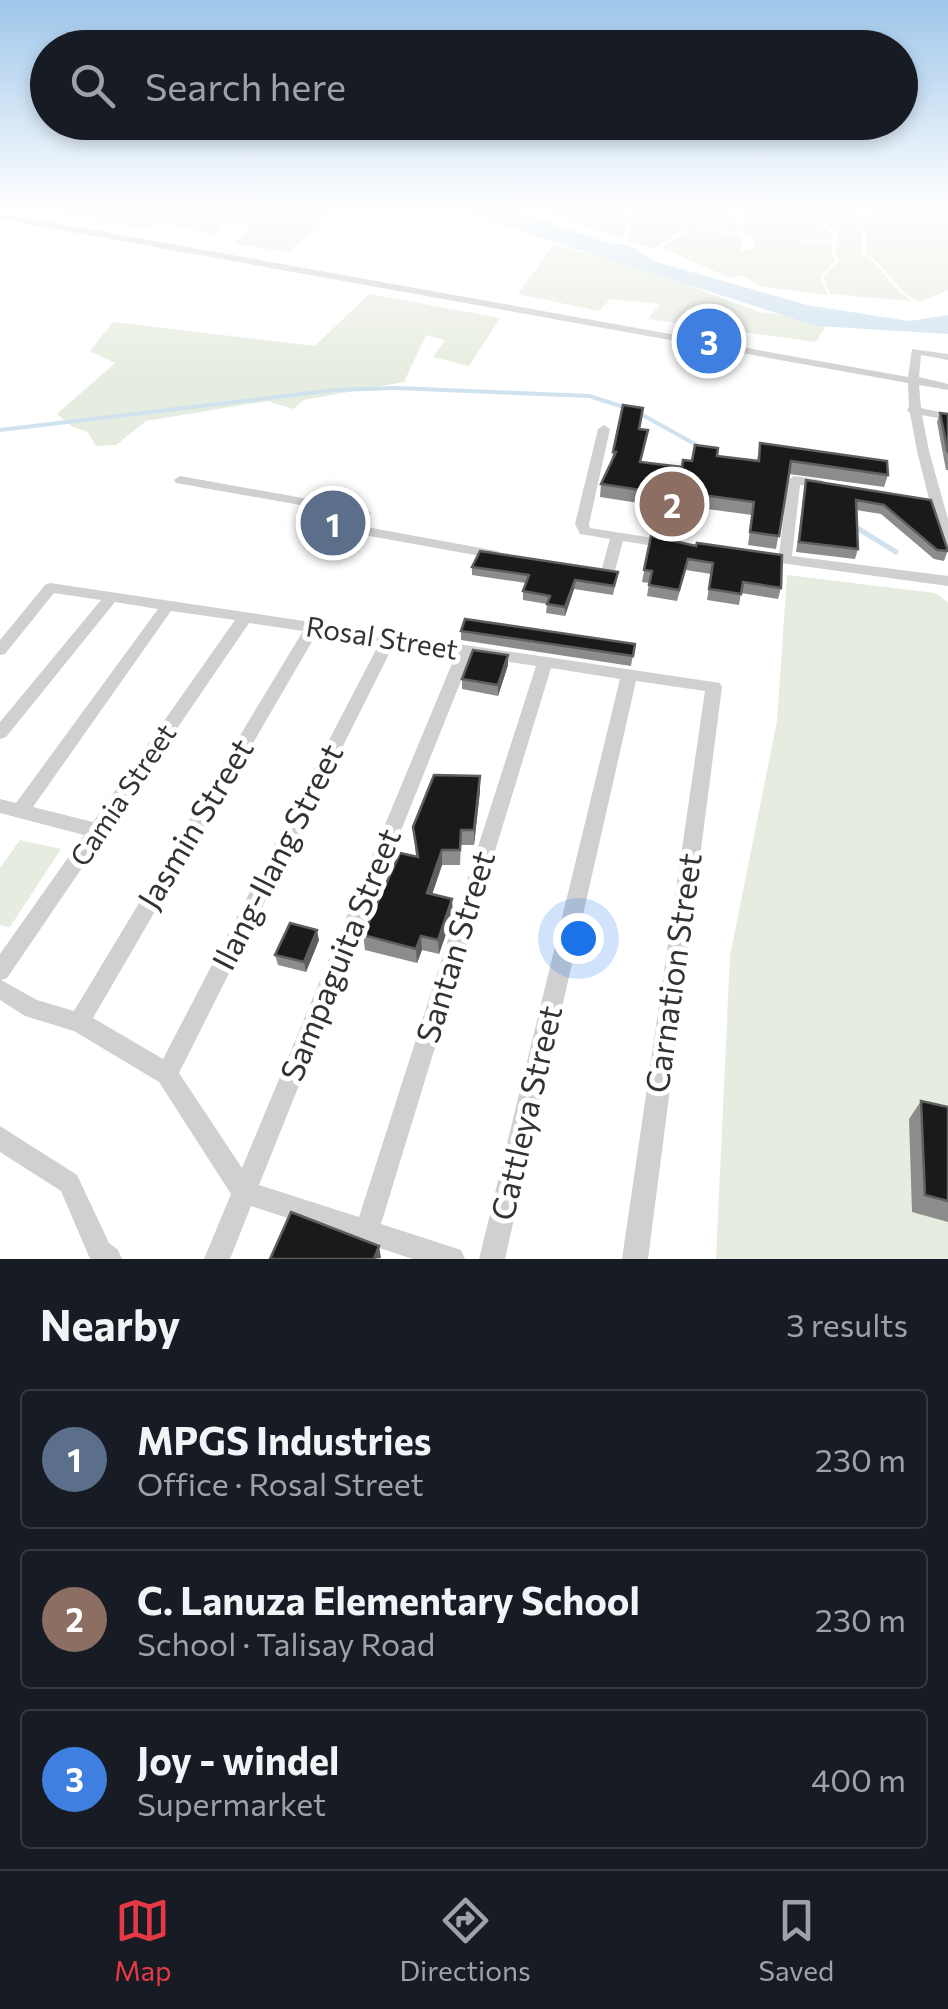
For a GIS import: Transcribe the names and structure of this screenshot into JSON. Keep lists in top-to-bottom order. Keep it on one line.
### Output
{"streets":{"street":["Rosal Street","Camia Street","Jasmin Street","Ilang-Ilang Street","Santan Street","Sampaguita Street","Carnation Street","Cattleya Street"]},"crossings":[["Rosal Street","Camia Street"],["Rosal Street","Jasmin Street"],["Rosal Street","Ilang-Ilang Street"],["Rosal Street","Santan Street"],["Rosal Street","Sampaguita Street"],["Rosal Street","Carnation Street"],["Rosal Street","Cattleya Street"]],"page":{"search":"Search here","pins":["3","2","1"],"heading":["Nearby","3 results"],"list":[{"mark":"1","name":"MPGS Industries","note":"Office · Rosal Street","value":"230 m"},{"mark":"2","name":"C. Lanuza Elementary School","note":"School · Talisay Road","value":"230 m"},{"mark":"3","name":"Joy - windel","note":"Supermarket","value":"400 m"}],"nav":["Map","Directions","Saved"]}}
